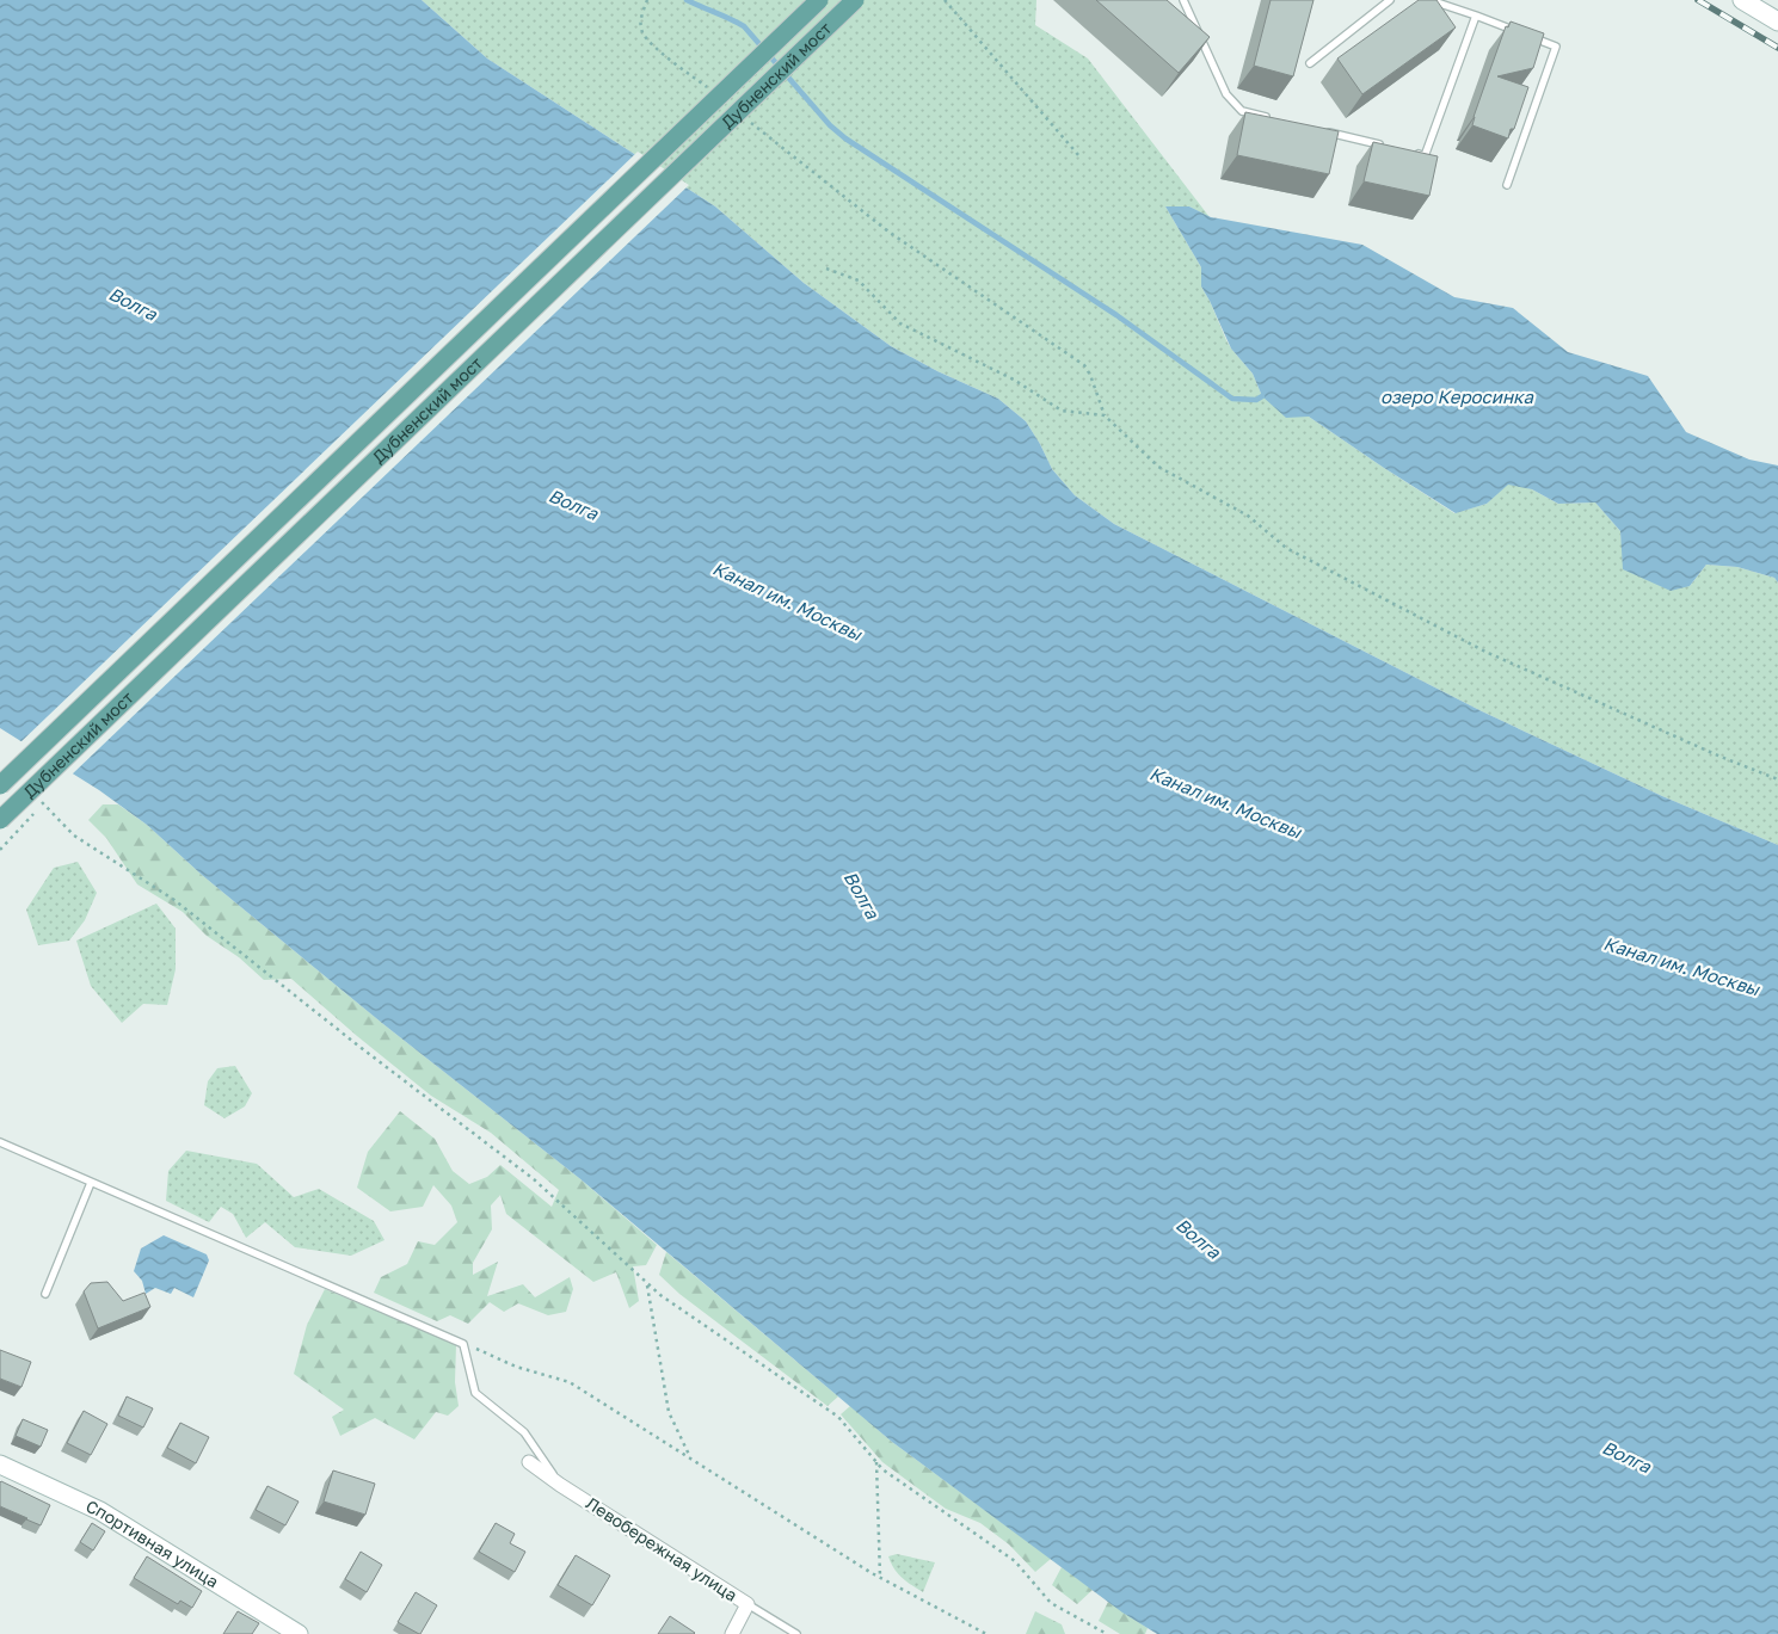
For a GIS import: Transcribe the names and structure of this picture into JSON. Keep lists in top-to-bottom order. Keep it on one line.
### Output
{"streets":{"main road":["Дубненский мост"],"street":["Спортивная улица","Левобережная улица"]},"water":["Волга","озеро Керосинка","Канал им. Москвы"]}
